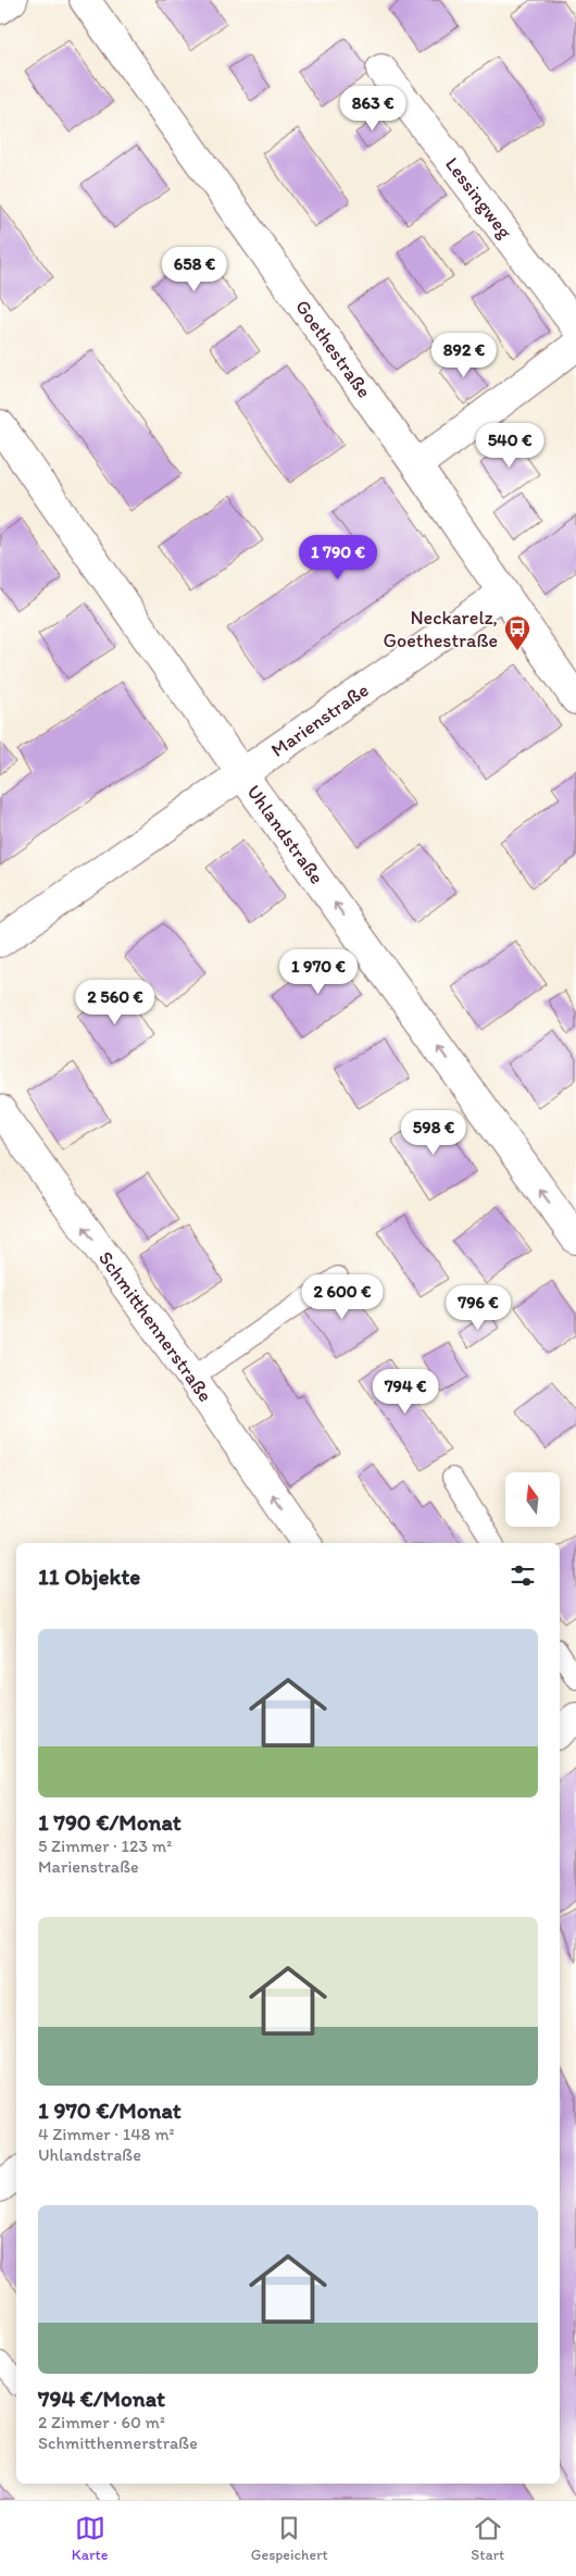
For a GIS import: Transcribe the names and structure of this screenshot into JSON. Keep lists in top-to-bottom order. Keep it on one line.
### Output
{"streets":{"street":["Lessingweg","Goethestraße","Marienstraße","Uhlandstraße","Schmitthennerstraße"]},"crossings":[["Goethestraße","Marienstraße"],["Marienstraße","Uhlandstraße"]],"one_way":["Uhlandstraße","Schmitthennerstraße"],"places":{"bus stop":["Neckarelz, Goethestraße"]},"north":"top","page":{"price":["863 €","658 €","892 €","540 €","1 790 €","1 970 €","2 560 €","598 €","2 600 €","796 €","794 €"],"heading":"11 Objekte","list":[{"name":"1 790 €/Monat","note":"5 Zimmer · 123 m² · Marienstraße"},{"name":"1 970 €/Monat","note":"4 Zimmer · 148 m² · Uhlandstraße"},{"name":"794 €/Monat","note":"2 Zimmer · 60 m² · Schmitthennerstraße"}],"tabs":["Karte","Gespeichert","Start"]}}
